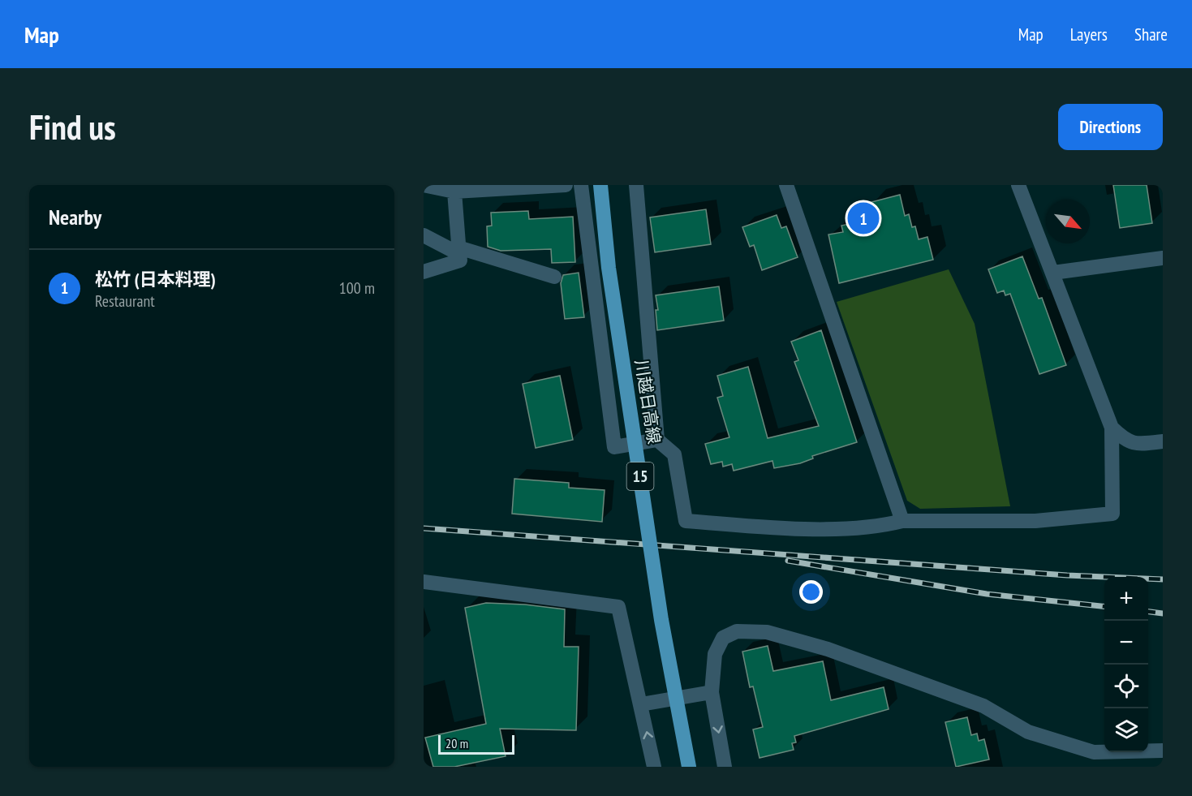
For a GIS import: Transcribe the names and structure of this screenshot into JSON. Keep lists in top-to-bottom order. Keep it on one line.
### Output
{"streets":{"main road":["川越日高線","15"]},"scale_bar":"20 m","north":"bottom right","page":{"header":"Map","nav":["Map","Layers","Share"],"buttons":"Directions","title":"Find us","heading":"Nearby","pins":"1","list":[{"mark":"1","name":"松竹 (日本料理)","note":"Restaurant","value":"100 m"}],"map_buttons":["+","−"],"scale":"20 m"}}
